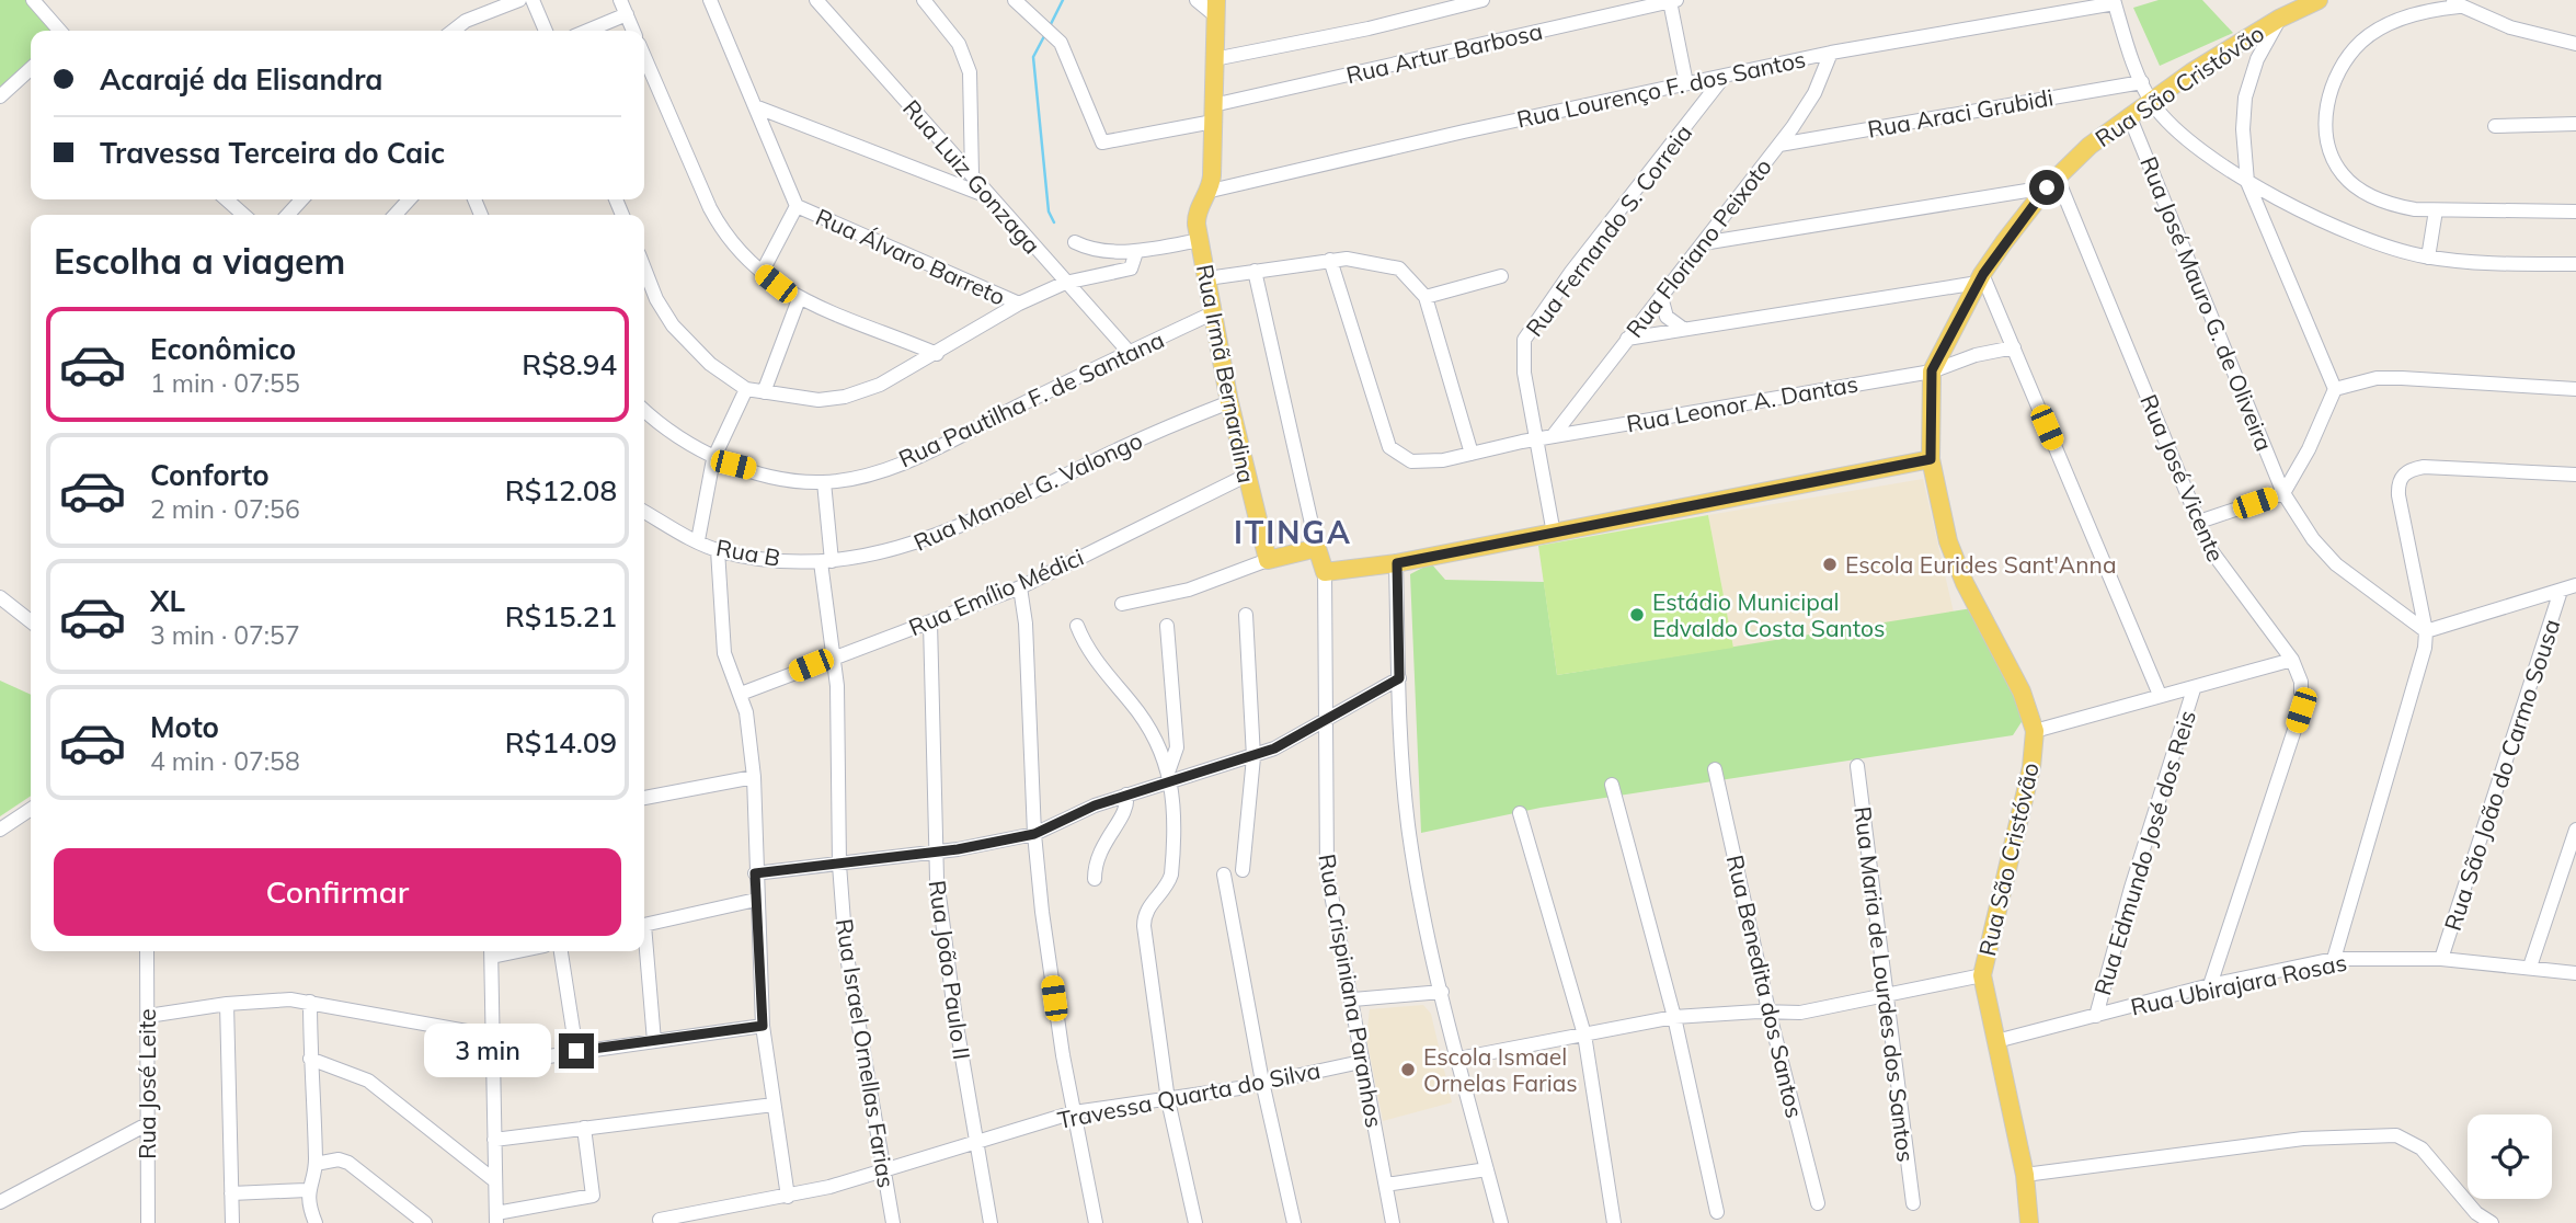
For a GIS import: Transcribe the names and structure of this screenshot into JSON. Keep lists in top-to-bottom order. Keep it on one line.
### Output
{"streets":{"main road":["Rua São Cristóvão","Rua Irmã Bernardina"],"street":["Rua Artur Barbosa","Rua Lourenço F. dos Santos","Rua Araci Grubidi","Rua Luiz Gonzaga","Rua Fernando S. Correia","Rua Floriano Peixoto","Rua Álvaro Barreto","Rua José Mauro G. de Oliveira","Rua Pautilha F. de Santana","Rua Leonor A. Dantas","Rua José Vicente","Rua Manoel G. Valongo","Rua B","Rua Emílio Médici","Rua São João do Carmo Sousa","Rua Edmundo José dos Reis","Rua João Paulo II","Rua Maria de Lourdes dos Santos","Rua Ubirajara Rosas","Rua Benedita dos Santos","Rua Crispiniana Paranhos","Rua Israel Ornellas Farias","Rua José Leite","Travessa Quarta do Silva"]},"crossings":[["Rua Artur Barbosa","Rua Irmã Bernardina"],["Rua São Cristóvão","Rua José Mauro G. de Oliveira"],["Rua São Cristóvão","Rua Leonor A. Dantas"],["Rua São Cristóvão","Rua José Vicente"],["Rua São Cristóvão","Rua Ubirajara Rosas"],["Rua Lourenço F. dos Santos","Rua Fernando S. Correia"],["Rua Lourenço F. dos Santos","Rua Floriano Peixoto"],["Rua Lourenço F. dos Santos","Rua Irmã Bernardina"],["Rua Araci Grubidi","Rua Floriano Peixoto"],["Rua Luiz Gonzaga","Rua Pautilha F. de Santana"],["Rua Fernando S. Correia","Rua Leonor A. Dantas"],["Rua Floriano Peixoto","Rua Leonor A. Dantas"],["Rua Irmã Bernardina","Rua Pautilha F. de Santana"],["Rua Irmã Bernardina","Rua Manoel G. Valongo"],["Rua Irmã Bernardina","Rua Emílio Médici"],["Rua Pautilha F. de Santana","Rua Israel Ornellas Farias"],["Rua José Vicente","Rua Ubirajara Rosas"],["Rua Manoel G. Valongo","Rua B"],["Rua Manoel G. Valongo","Rua Israel Ornellas Farias"],["Rua B","Rua Israel Ornellas Farias"],["Rua Emílio Médici","Rua João Paulo II"],["Rua Emílio Médici","Rua Israel Ornellas Farias"],["Rua São João do Carmo Sousa","Rua Ubirajara Rosas"],["Rua Edmundo José dos Reis","Rua Ubirajara Rosas"],["Rua João Paulo II","Travessa Quarta do Silva"],["Rua Crispiniana Paranhos","Travessa Quarta do Silva"],["Rua Israel Ornellas Farias","Travessa Quarta do Silva"]],"districts":["ITINGA"],"places":["Escola Eurides Sant'Anna","Estádio Municipal Edvaldo Costa Santos","Escola Ismael Ornelas Farias"],"page":{"banner":["Acarajé da Elisandra","Travessa Terceira do Caic"],"heading":"Escolha a viagem","list":[{"name":"Econômico","note":"1 min · 07:55","value":"R$8.94"},{"name":"Conforto","note":"2 min · 07:56","value":"R$12.08"},{"name":"XL","note":"3 min · 07:57","value":"R$15.21"},{"name":"Moto","note":"4 min · 07:58","value":"R$14.09"}],"buttons":"Confirmar","bubble":"3 min"}}
